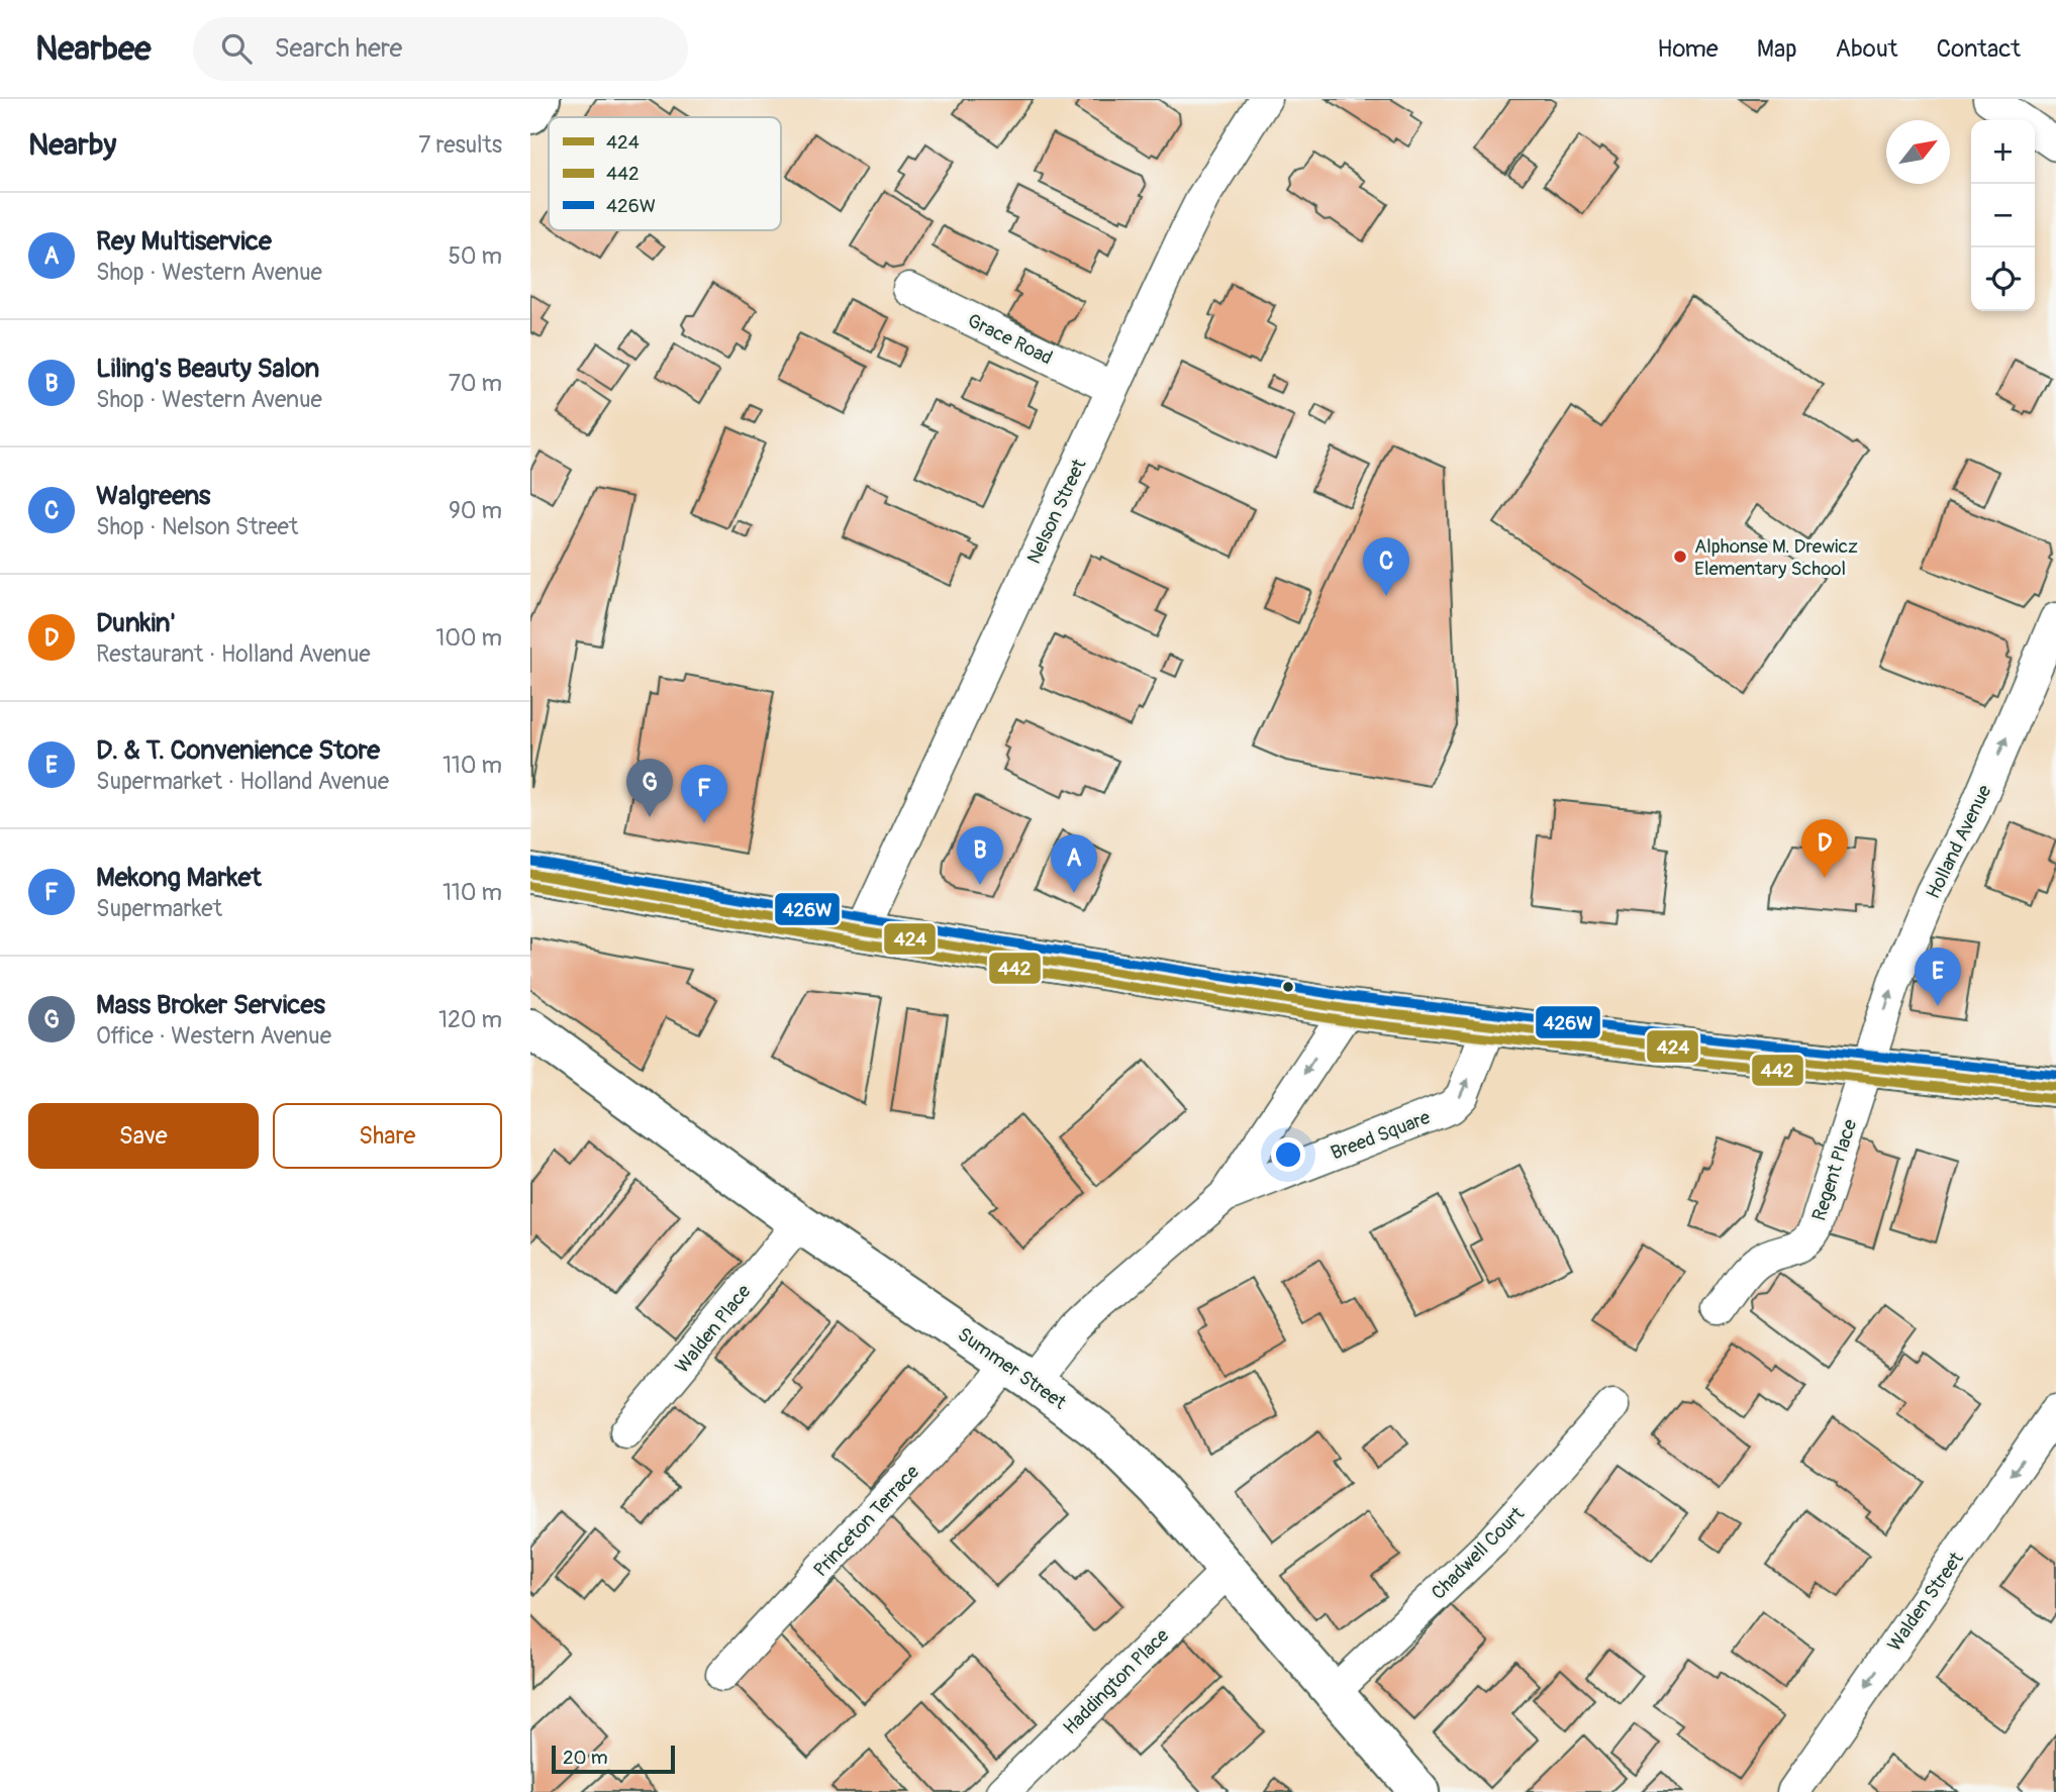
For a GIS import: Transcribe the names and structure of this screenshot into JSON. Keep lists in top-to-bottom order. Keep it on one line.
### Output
{"streets":{"main road":["Summer Street"],"street":["Grace Road","Nelson Street","Holland Avenue","Breed Square","Regent Place","Walden Place","Princeton Terrace","Chadwell Court","Walden Street","Haddington Place"]},"crossings":[["Grace Road","Nelson Street"],["Holland Avenue","Regent Place"],["Breed Square","Summer Street"],["Breed Square","Princeton Terrace"],["Walden Place","Summer Street"],["Summer Street","Princeton Terrace"],["Summer Street","Chadwell Court"],["Summer Street","Haddington Place"]],"one_way":["Holland Avenue","Walden Street"],"places":["Alphonse M. Drewicz Elementary School"],"lines":["transit line 426W","transit line 424","transit line 442"],"legend":["424","442","426W"],"scale_bar":"20 m","north":"top right","page":{"header":"Nearbee","search":"Search here","nav":["Home","Map","About","Contact"],"heading":["Nearby","7 results"],"map_buttons":["+","−"],"list":[{"mark":"A","name":"Rey Multiservice","note":"Shop · Western Avenue","value":"50 m"},{"mark":"B","name":"Liling's Beauty Salon","note":"Shop · Western Avenue","value":"70 m"},{"mark":"C","name":"Walgreens","note":"Shop · Nelson Street","value":"90 m"},{"mark":"D","name":"Dunkin'","note":"Restaurant · Holland Avenue","value":"100 m"},{"mark":"E","name":"D. & T. Convenience Store","note":"Supermarket · Holland Avenue","value":"110 m"},{"mark":"F","name":"Mekong Market","note":"Supermarket","value":"110 m"},{"mark":"G","name":"Mass Broker Services","note":"Office · Western Avenue","value":"120 m"}],"pins":["C","G","F","D","B","A","E"],"buttons":["Save","Share"],"scale":"20 m"}}
